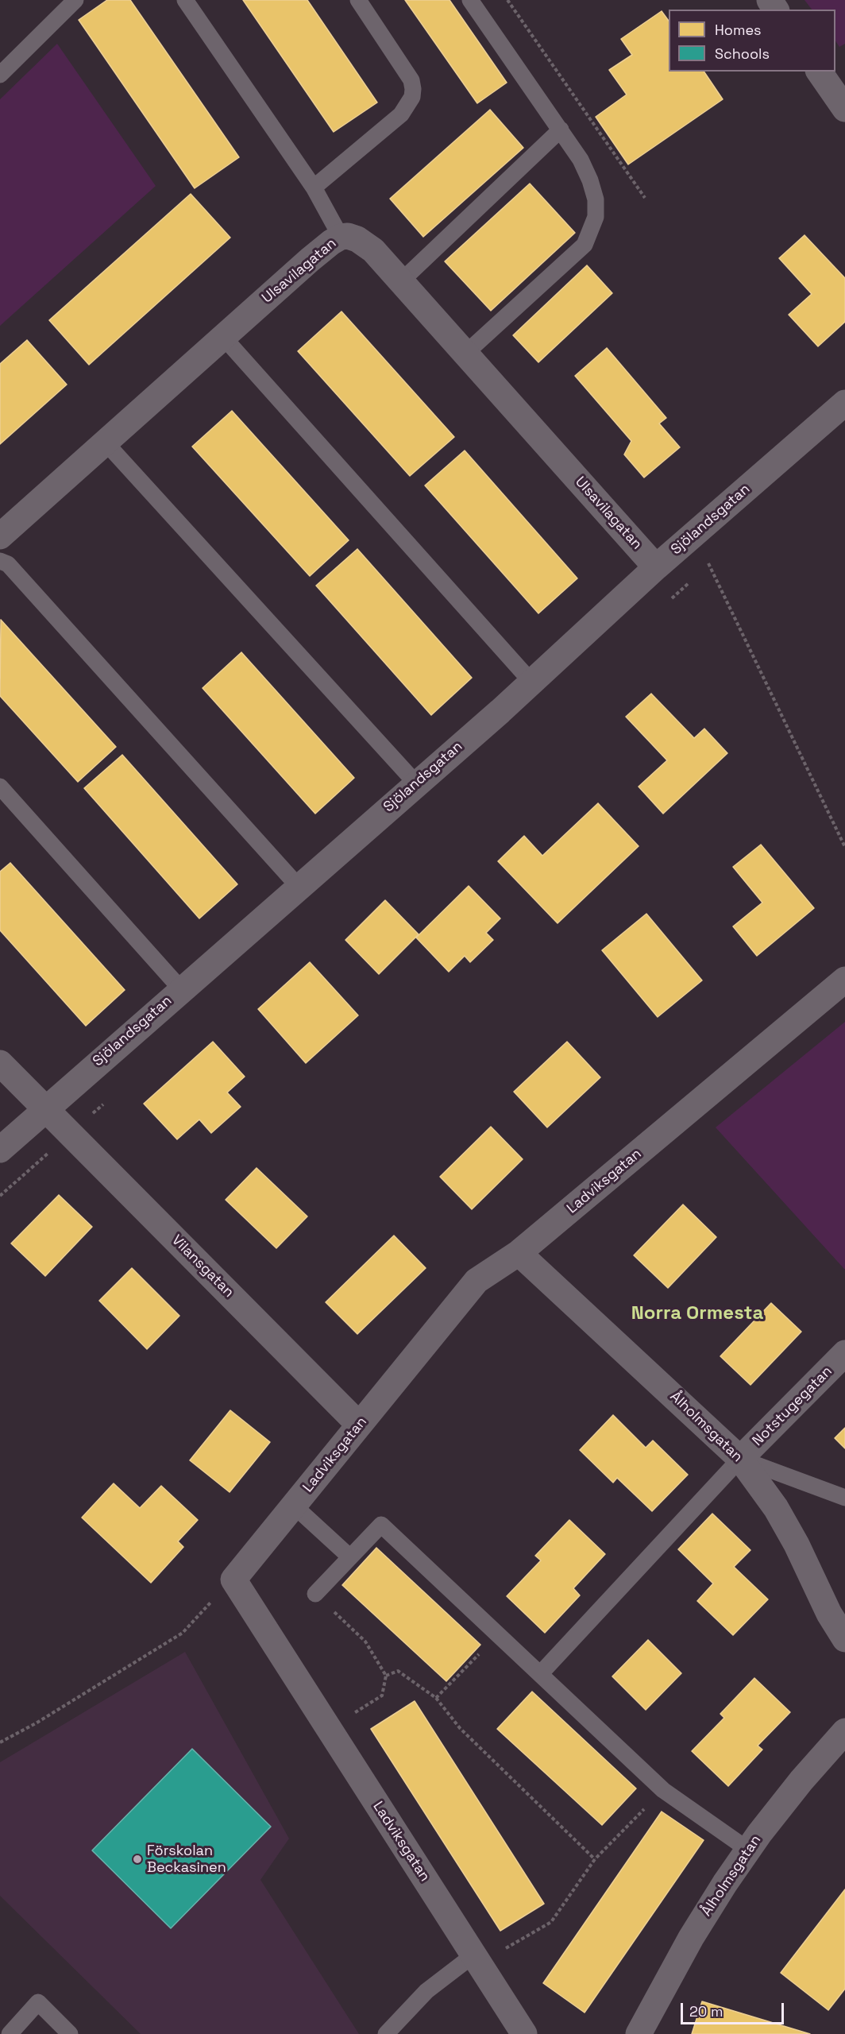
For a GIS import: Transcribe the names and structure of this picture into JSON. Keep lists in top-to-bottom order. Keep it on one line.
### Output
{"streets":{"street":["Ulsavilagatan","Sjölandsgatan","Ladviksgatan","Vilansgatan","Notstugegatan","Ålholmsgatan"]},"crossings":[["Ulsavilagatan","Sjölandsgatan"],["Sjölandsgatan","Vilansgatan"],["Ladviksgatan","Vilansgatan"],["Ladviksgatan","Ålholmsgatan"],["Notstugegatan","Ålholmsgatan"]],"districts":["Norra Ormesta"],"places":["Förskolan Beckasinen"],"legend":["Homes","Schools"],"scale_bar":"20 m"}
